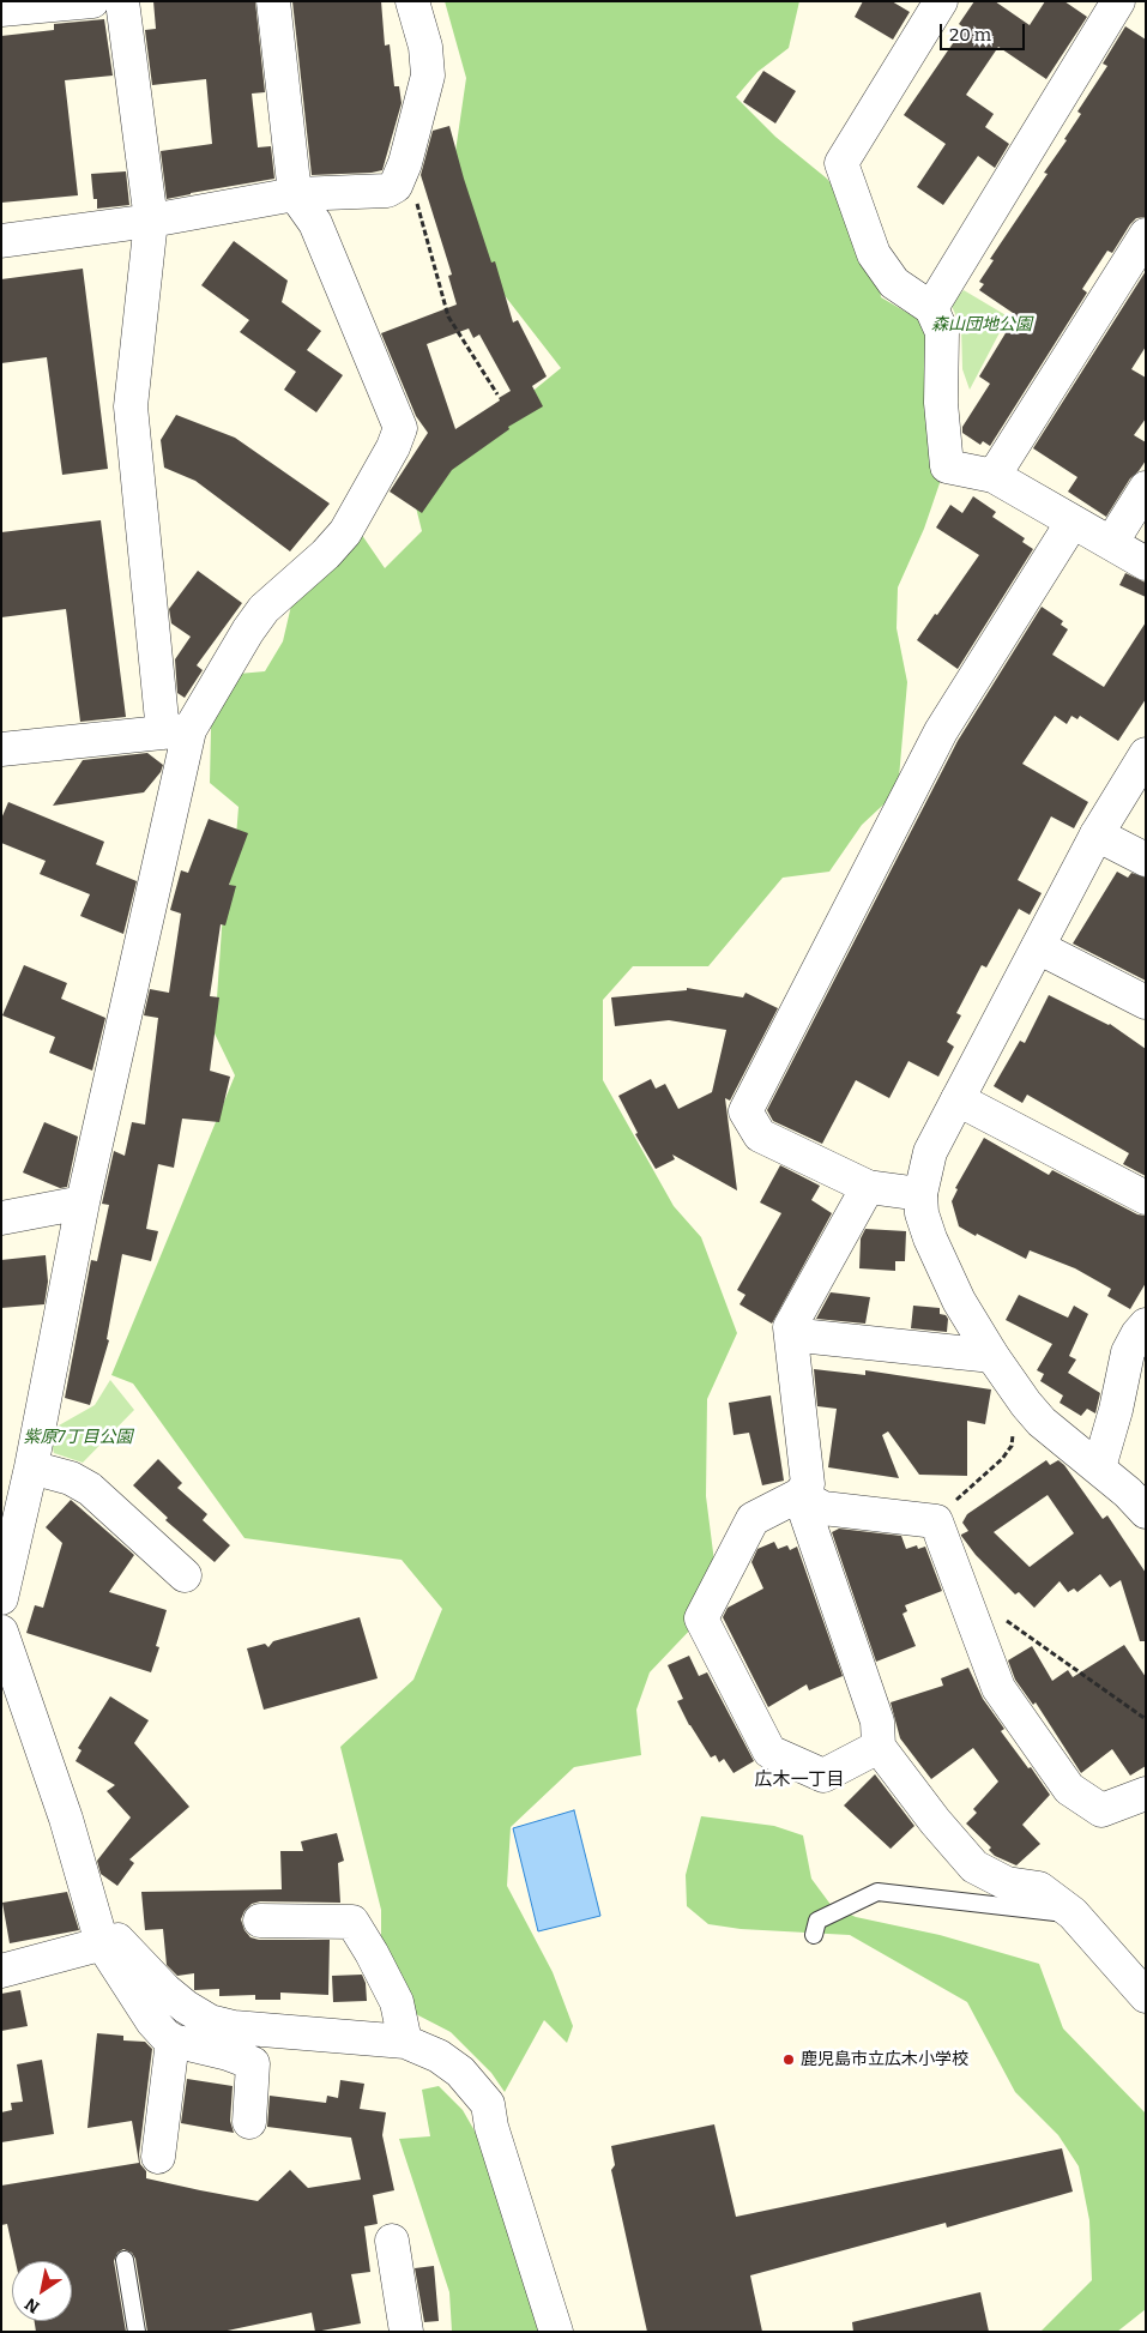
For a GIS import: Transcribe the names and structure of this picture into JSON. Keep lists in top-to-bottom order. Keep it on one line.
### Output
{"districts":["広木一丁目"],"parks":["森山団地公園","紫原7丁目公園"],"places":["鹿児島市立広木小学校"],"scale_bar":"20 m","north":"bottom left"}
